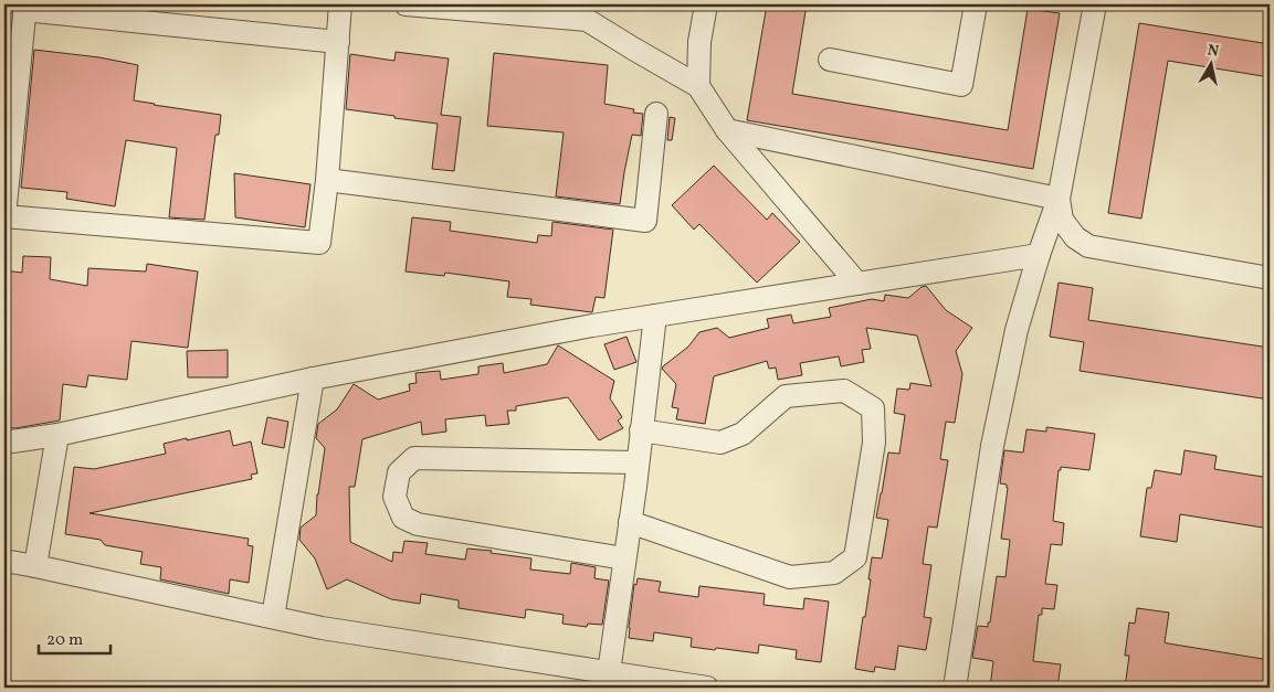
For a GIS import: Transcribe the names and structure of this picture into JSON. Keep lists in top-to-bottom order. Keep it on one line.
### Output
{"scale_bar":"20 m","north":"top"}
